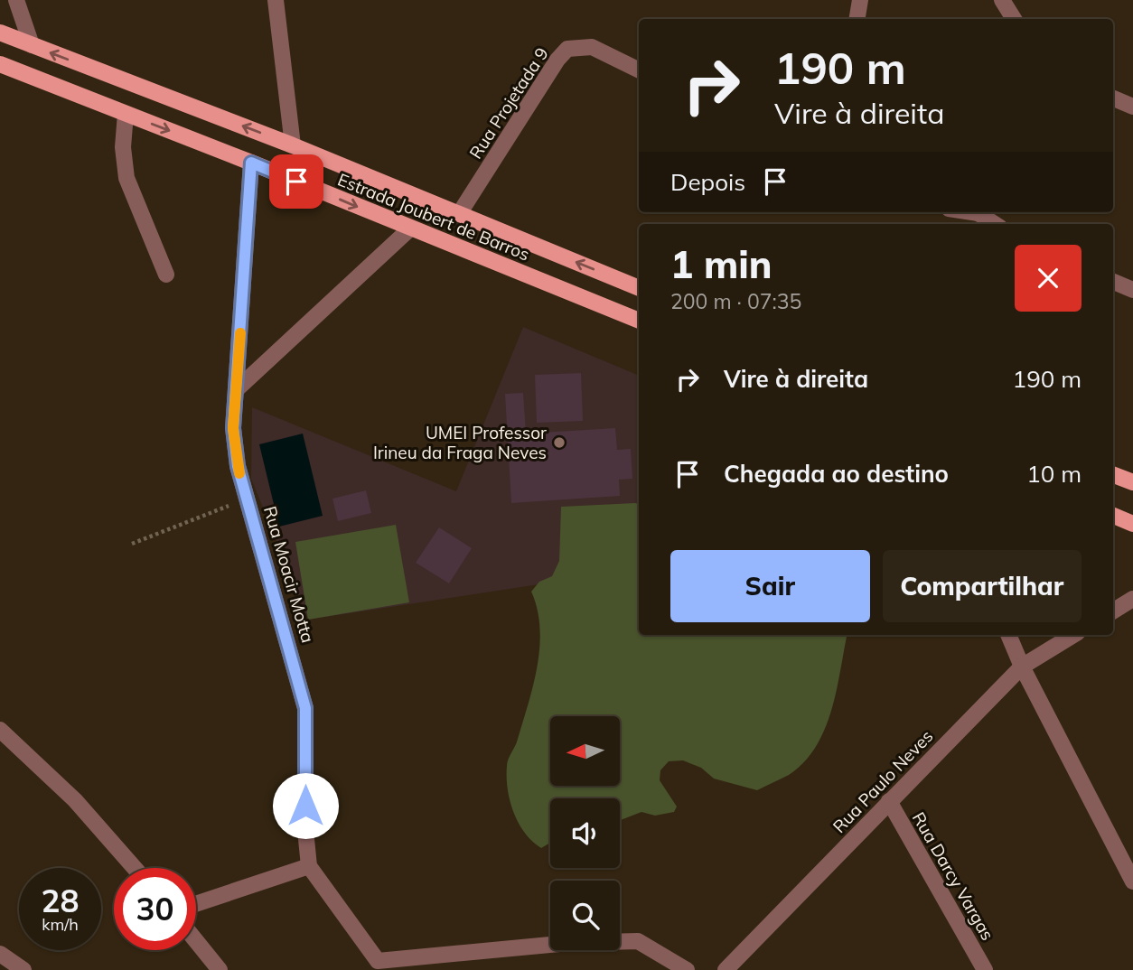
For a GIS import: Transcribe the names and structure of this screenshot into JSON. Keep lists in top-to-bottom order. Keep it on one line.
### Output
{"streets":{"main road":["Estrada Joubert de Barros"],"street":["Rua Projetada 9","Rua Moacir Motta","Rua Paulo Neves","Rua Darcy Vargas"]},"crossings":[["Rua Projetada 9","Estrada Joubert de Barros"],["Estrada Joubert de Barros","Rua Moacir Motta"],["Rua Paulo Neves","Rua Darcy Vargas"]],"places":["UMEI Professor Irineu da Fraga Neves"],"north":"left","page":{"turn":["190 m","Vire à direita"],"then":"Depois","heading":["1 min","200 m · 07:35"],"list":[{"name":"Vire à direita","value":"190 m"},{"name":"Chegada ao destino","value":"10 m"}],"buttons":["Sair","Compartilhar"],"speed":"28 km/h","limit":"30"}}
